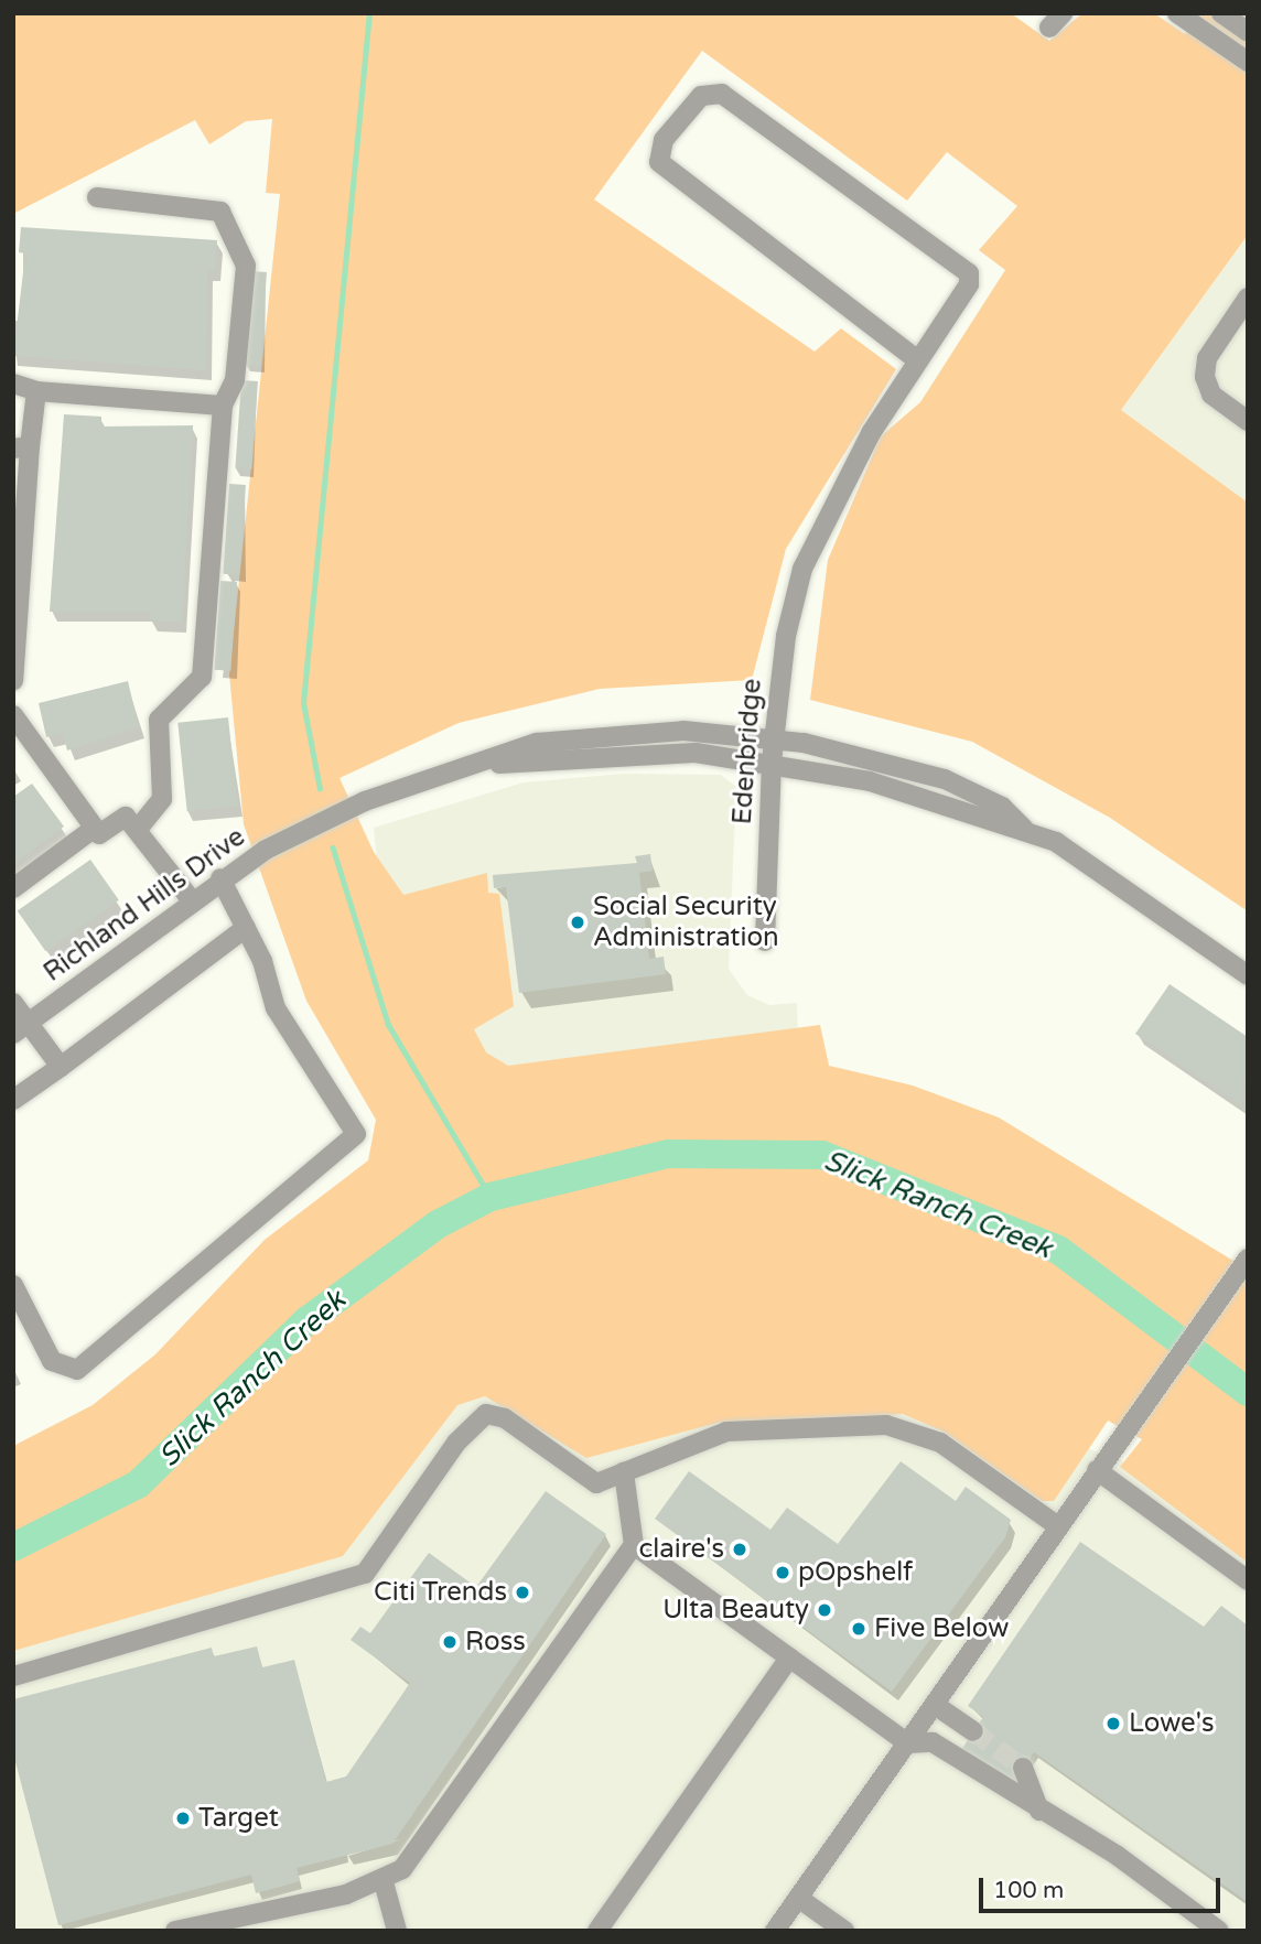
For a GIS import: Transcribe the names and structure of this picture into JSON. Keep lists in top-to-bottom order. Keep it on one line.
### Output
{"streets":{"street":["Edenbridge","Richland Hills Drive"]},"crossings":[["Edenbridge","Richland Hills Drive"]],"water":["Slick Ranch Creek"],"places":["Social Security Administration","claire's","pOpshelf","Citi Trends","Ulta Beauty","Five Below","Ross","Lowe's","Target"],"scale_bar":"100 m"}
